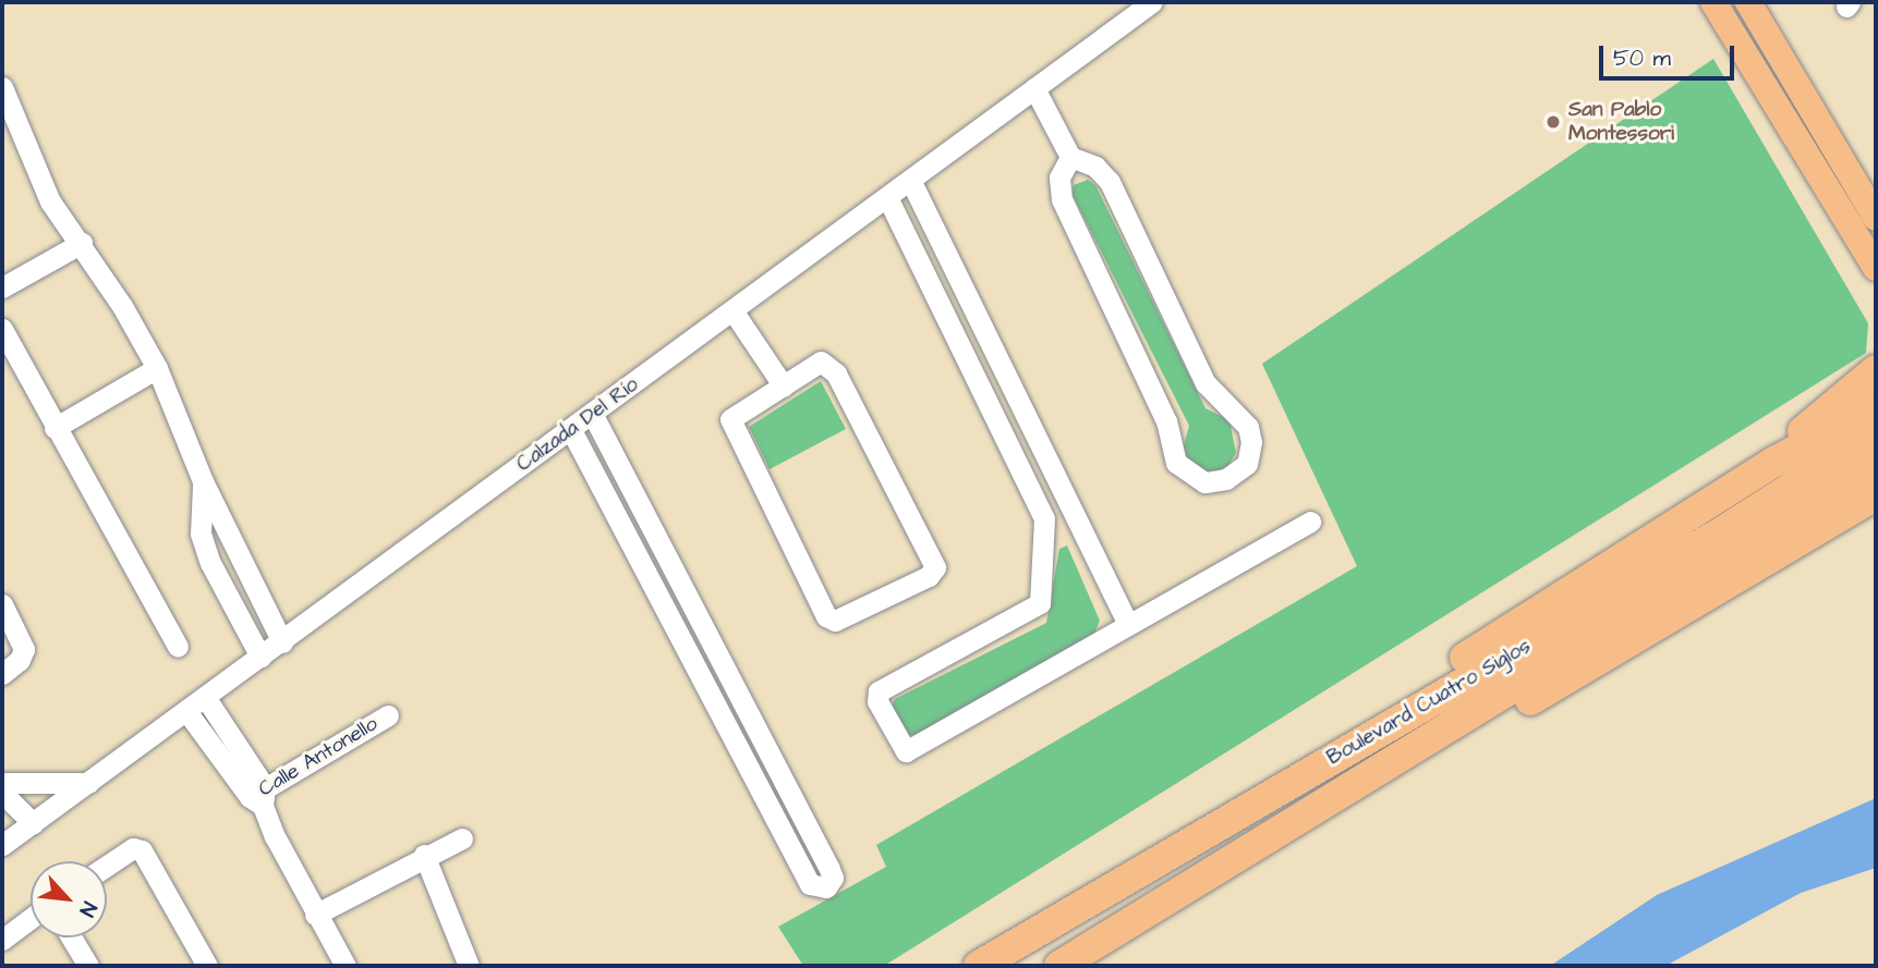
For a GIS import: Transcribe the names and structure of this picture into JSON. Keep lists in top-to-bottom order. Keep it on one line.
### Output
{"streets":{"highway":["Boulevard Cuatro Siglos"],"street":["Calzada Del Río","Calle Antonello"]},"places":["San Pablo Montessori"],"scale_bar":"50 m","north":"bottom right"}
